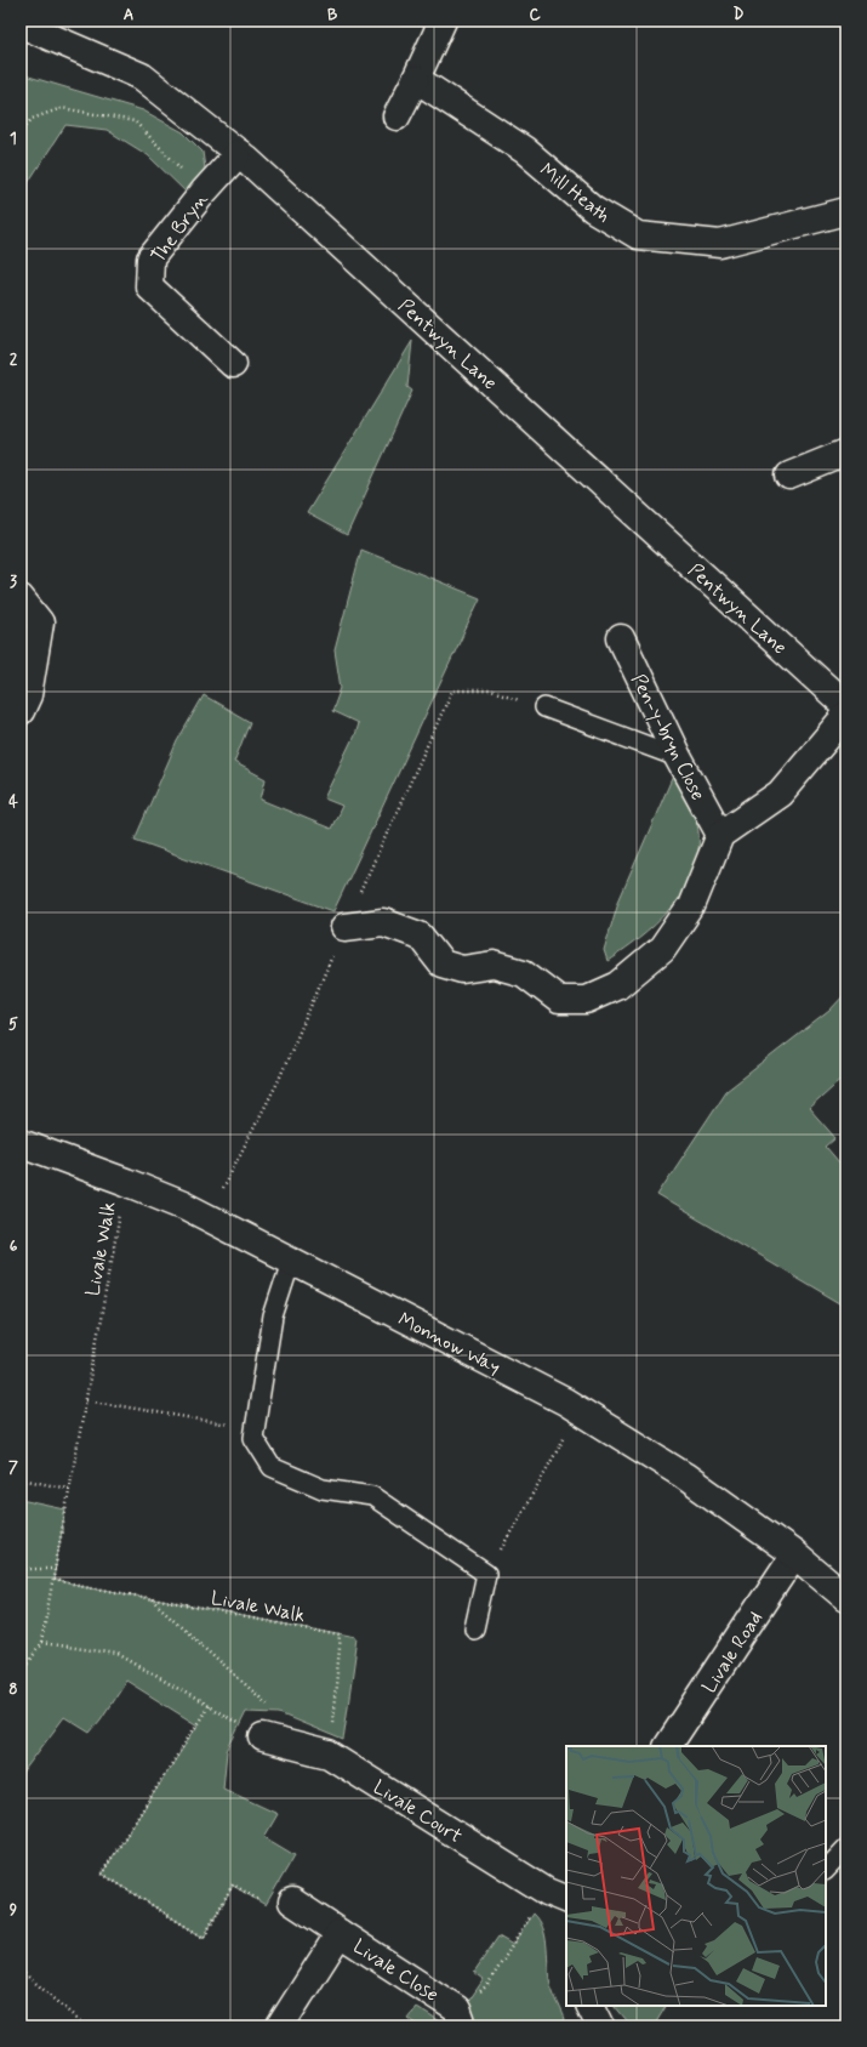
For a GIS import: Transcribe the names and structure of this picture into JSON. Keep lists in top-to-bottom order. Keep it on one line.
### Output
{"streets":{"street":["Mill Heath","The Bryn","Pentwyn Lane","Pen-y-bryn Close","Monnow Way","Livale Road","Livale Court","Livale Close"],"path":["Livale Walk"]},"crossings":[["The Bryn","Pentwyn Lane"],["Livale Walk","Monnow Way"],["Livale Walk","Livale Court"],["Monnow Way","Livale Road"]],"grid":{"columns":["A","B","C","D"],"rows":["1","2","3","4","5","6","7","8","9"]}}
